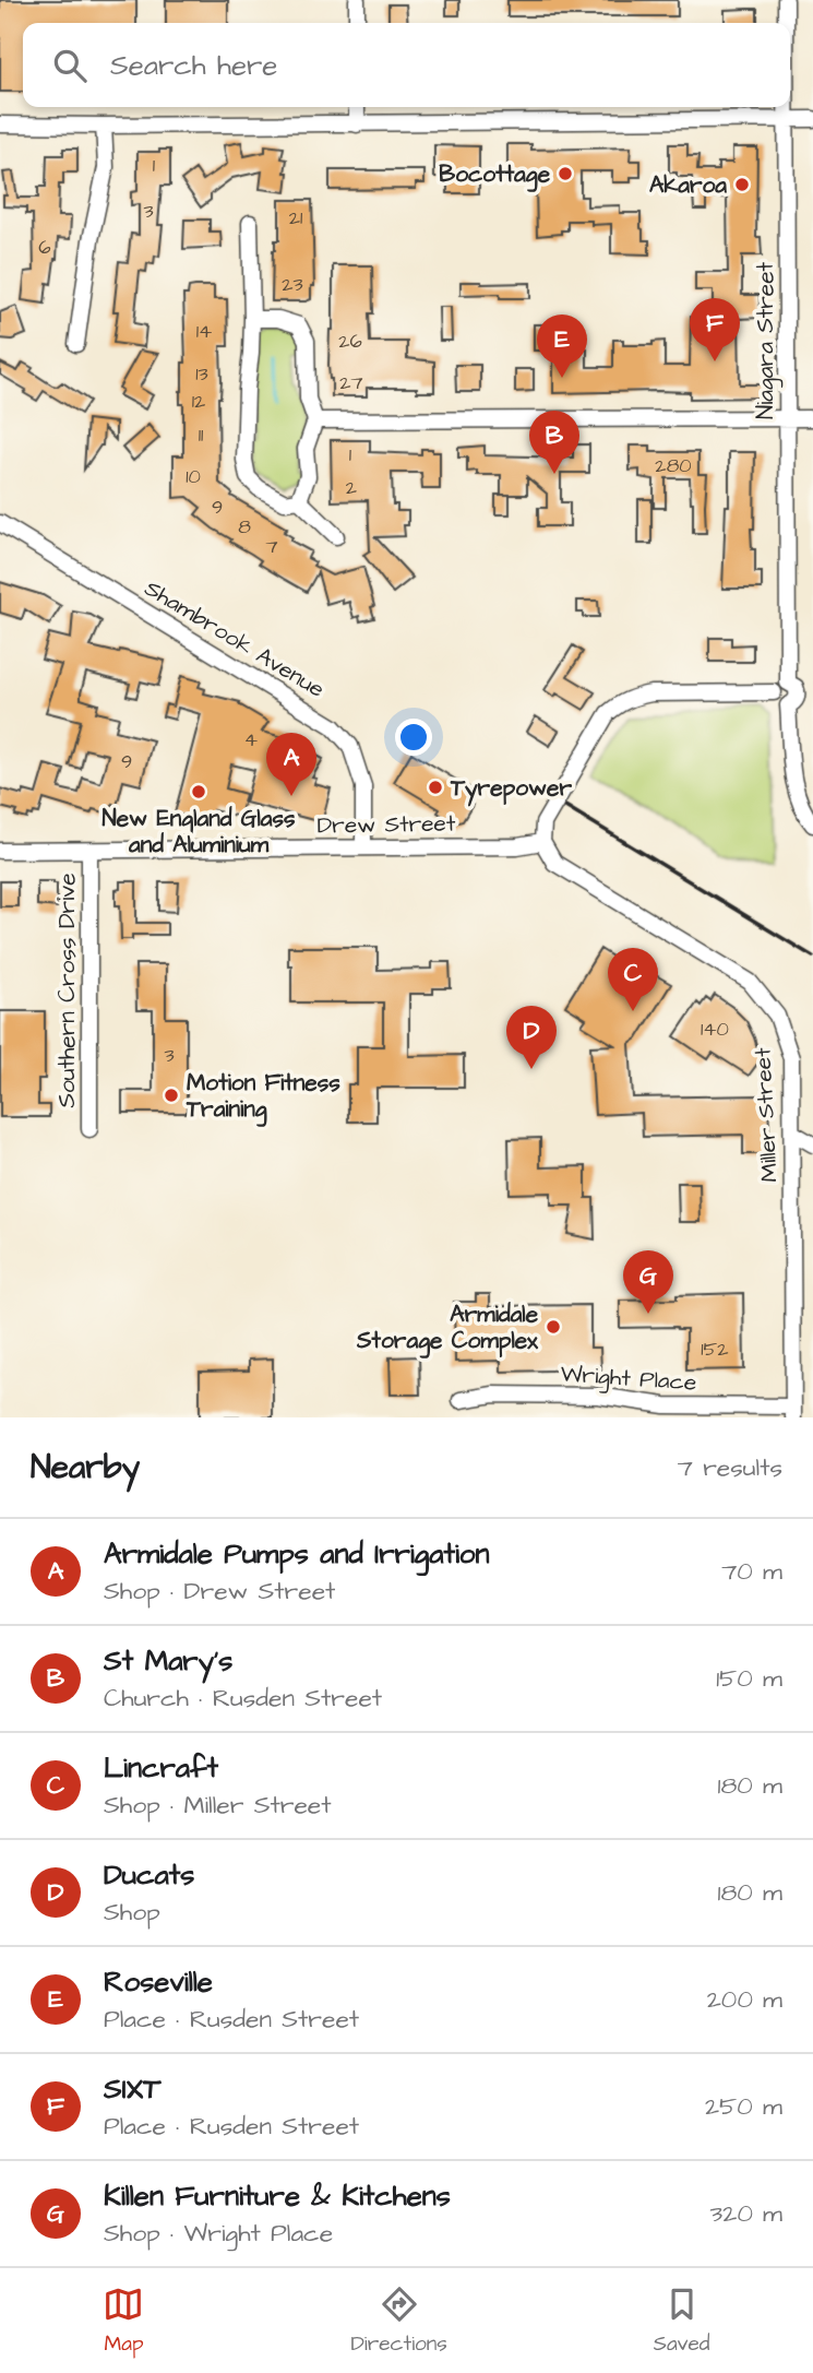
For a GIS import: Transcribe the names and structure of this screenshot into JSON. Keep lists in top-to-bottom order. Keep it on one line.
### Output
{"streets":{"street":["Niagara Street","Shambrook Avenue","Drew Street","Southern Cross Drive","Miller Street","Wright Place"]},"crossings":[["Shambrook Avenue","Drew Street"],["Drew Street","Southern Cross Drive"],["Drew Street","Miller Street"],["Miller Street","Wright Place"]],"places":["Bocottage","Akaroa","Tyrepower","New England Glass and Aluminium","Motion Fitness Training","Armidale Storage Complex"],"house_numbers":["1","3","21","6","23","14","26","13","27","12","11","1","280","10","2","9","8","7","4","9","140","3","152"],"page":{"search":"Search here","pins":["F","E","B","A","C","D","G"],"heading":["Nearby","7 results"],"list":[{"mark":"A","name":"Armidale Pumps and Irrigation","note":"Shop · Drew Street","value":"70 m"},{"mark":"B","name":"St Mary's","note":"Church · Rusden Street","value":"150 m"},{"mark":"C","name":"Lincraft","note":"Shop · Miller Street","value":"180 m"},{"mark":"D","name":"Ducats","note":"Shop","value":"180 m"},{"mark":"E","name":"Roseville","note":"Place · Rusden Street","value":"200 m"},{"mark":"F","name":"SIXT","note":"Place · Rusden Street","value":"250 m"},{"mark":"G","name":"Killen Furniture & Kitchens","note":"Shop · Wright Place","value":"320 m"}],"nav":["Map","Directions","Saved"]}}
